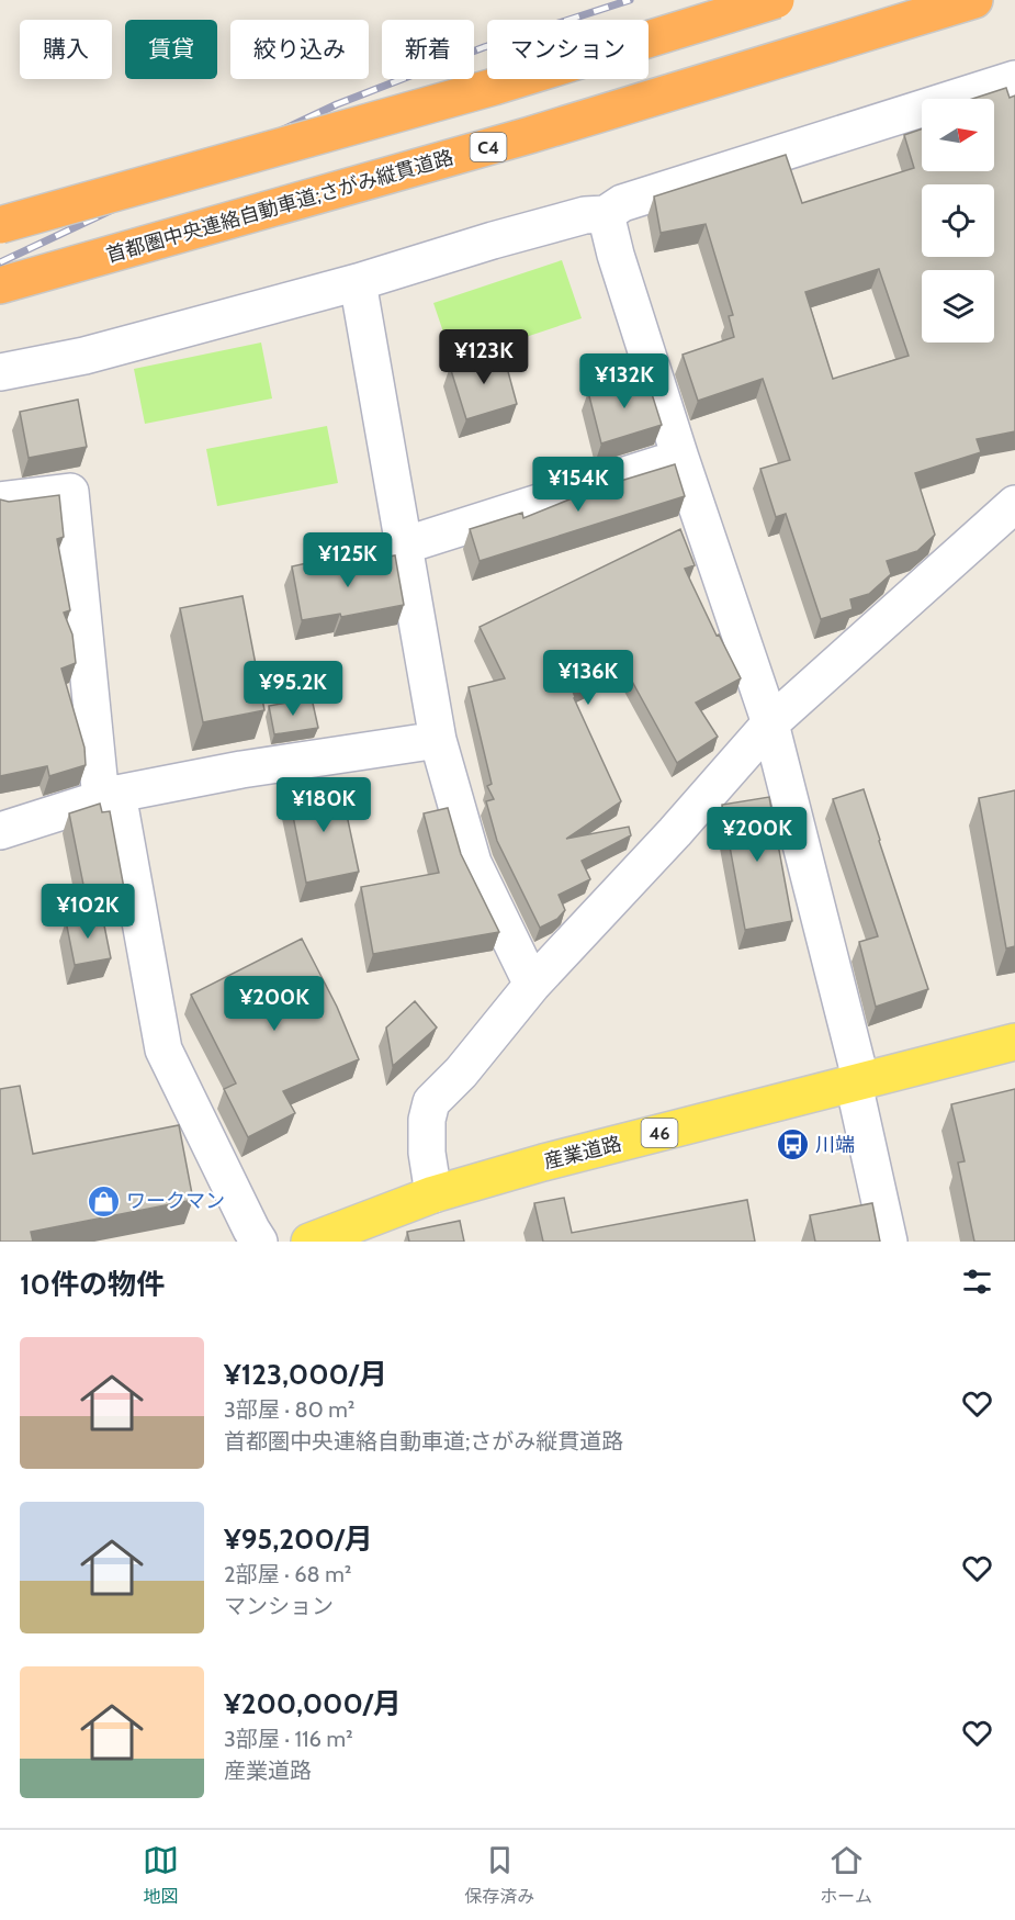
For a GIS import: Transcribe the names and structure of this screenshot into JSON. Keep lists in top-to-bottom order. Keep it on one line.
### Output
{"streets":{"highway":["C4","首都圏中央連絡自動車道;さがみ縦貫道路"],"main road":["46","産業道路"]},"places":{"bus stop":["川端"],"shop":["ワークマン"]},"north":"right","page":{"chip":["購入","賃貸","絞り込み","新着","マンション"],"price":["¥123K","¥132K","¥154K","¥125K","¥136K","¥95.2K","¥180K","¥200K","¥102K","¥200K"],"heading":"10件の物件","list":[{"name":"¥123,000/月","note":"3部屋 · 80 m² · 首都圏中央連絡自動車道;さがみ縦貫道路"},{"name":"¥95,200/月","note":"2部屋 · 68 m² · マンション"},{"name":"¥200,000/月","note":"3部屋 · 116 m² · 産業道路"}],"tabs":["地図","保存済み","ホーム"]}}
